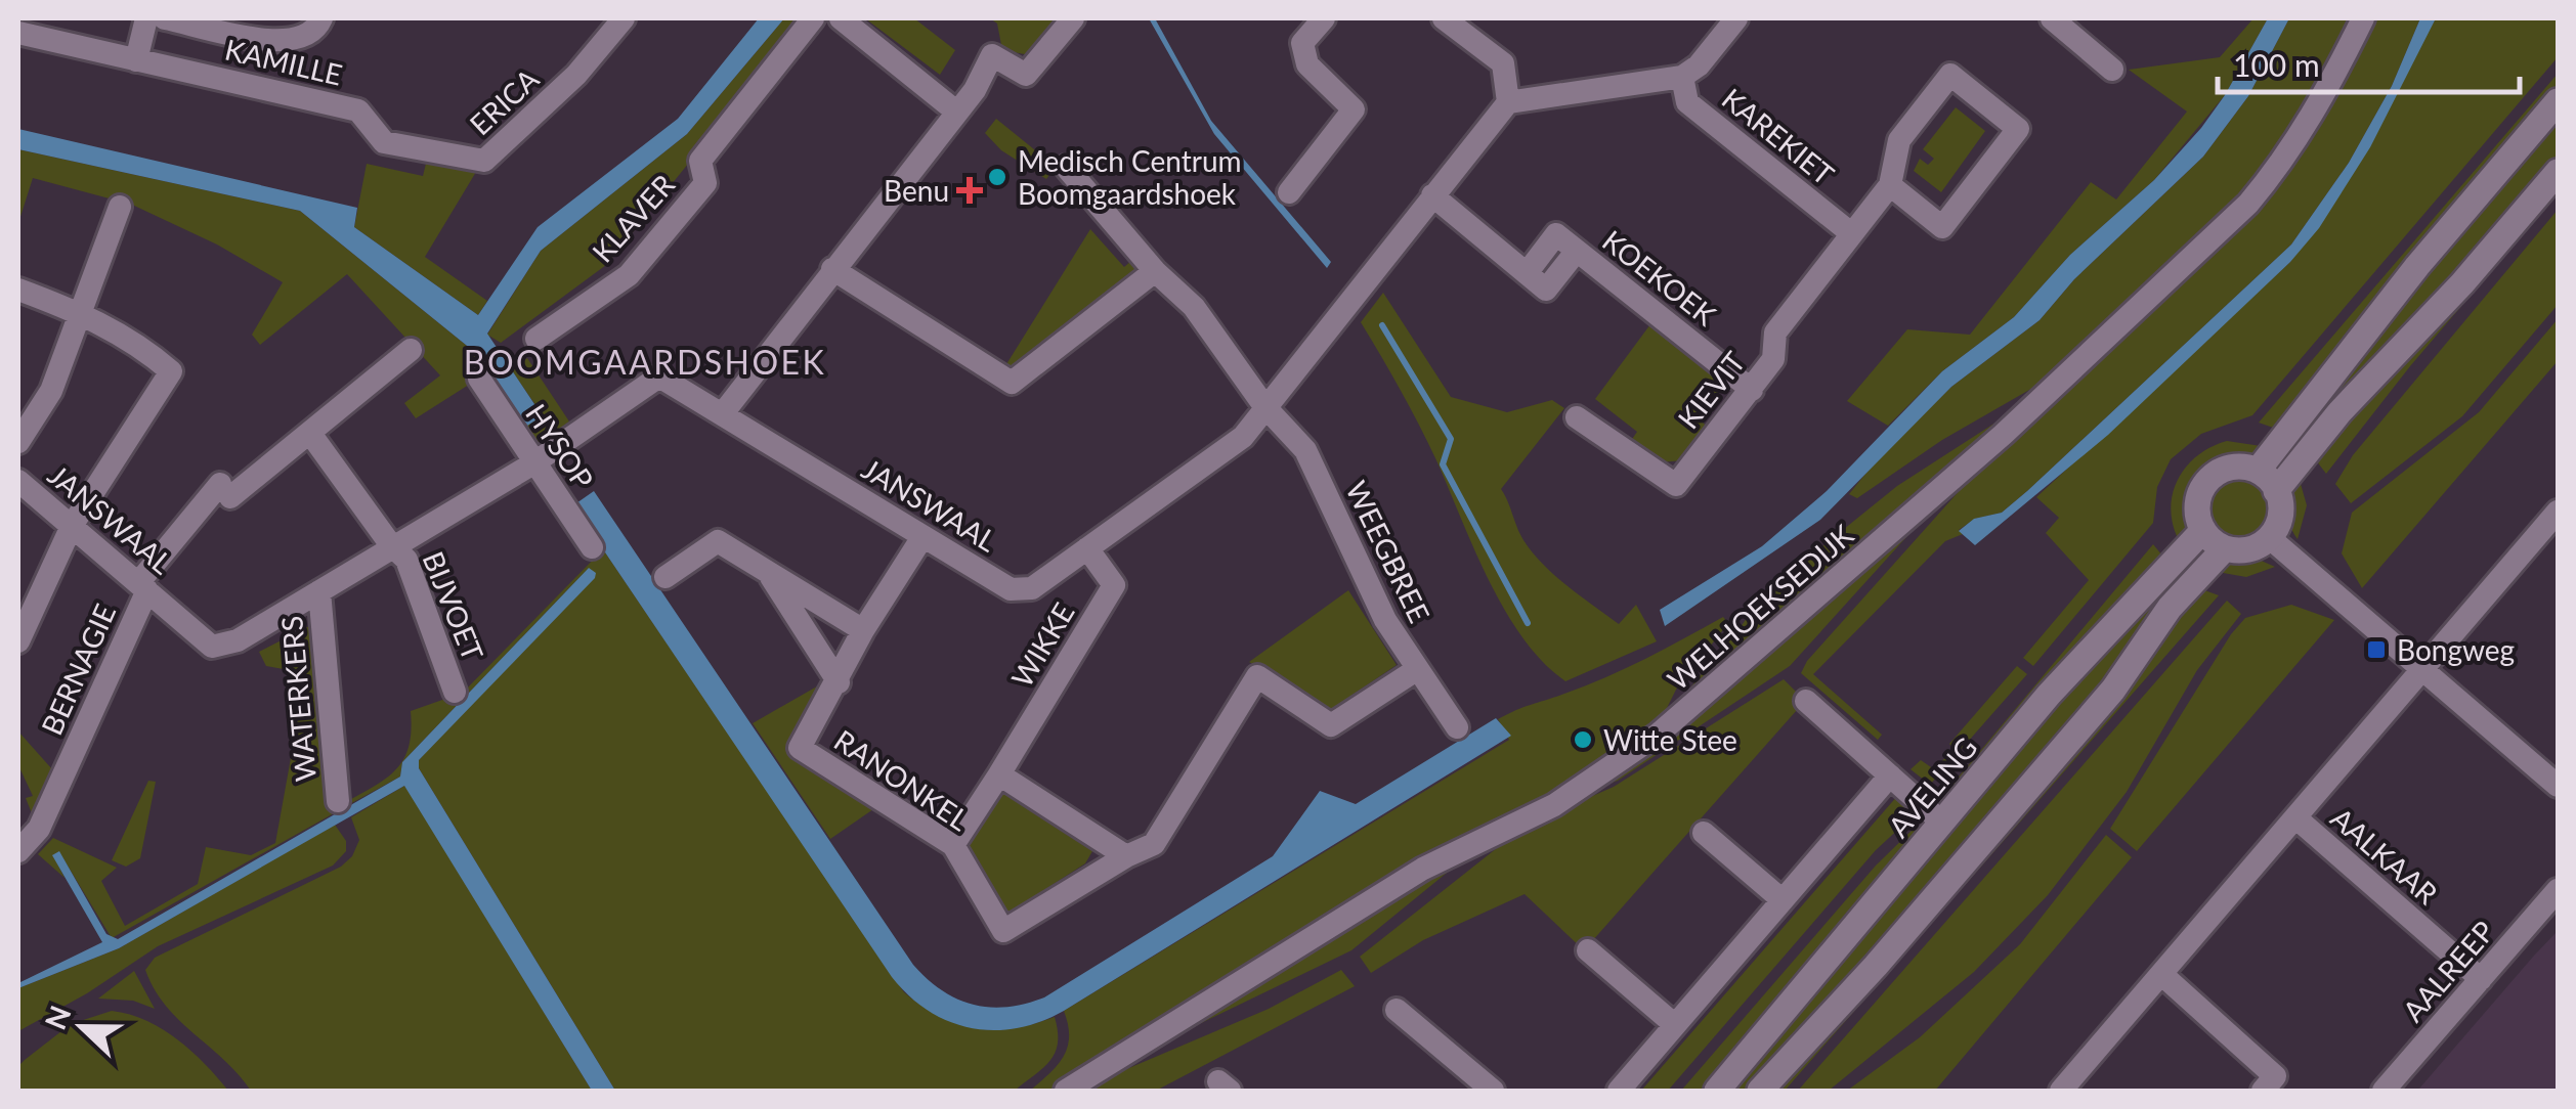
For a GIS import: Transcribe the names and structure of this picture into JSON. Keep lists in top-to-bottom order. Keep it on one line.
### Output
{"streets":{"main road":["AVELING"],"street":["KAMILLE","ERICA","KAREKIET","KLAVER","KOEKOEK","KIEVIT","HYSOP","JANSWAAL","WEEGBREE","BIJVOET","WELHOEKSEDIJK","WIKKE","BERNAGIE","WATERKERS","RANONKEL","AALKAAR","AALREEP"]},"crossings":[["KAMILLE","ERICA"],["KAREKIET","KIEVIT"],["KOEKOEK","KIEVIT"],["KOEKOEK","JANSWAAL"],["HYSOP","JANSWAAL"],["JANSWAAL","WEEGBREE"],["JANSWAAL","BIJVOET"],["JANSWAAL","WIKKE"],["JANSWAAL","BERNAGIE"],["JANSWAAL","WATERKERS"],["JANSWAAL","RANONKEL"],["BIJVOET","BERNAGIE"],["AALKAAR","AALREEP"]],"districts":["BOOMGAARDSHOEK"],"places":{"other":["Medisch Centrum Boomgaardshoek","Witte Stee"],"health":["Benu"],"transit":["Bongweg"]},"scale_bar":"100 m","north":"left"}
